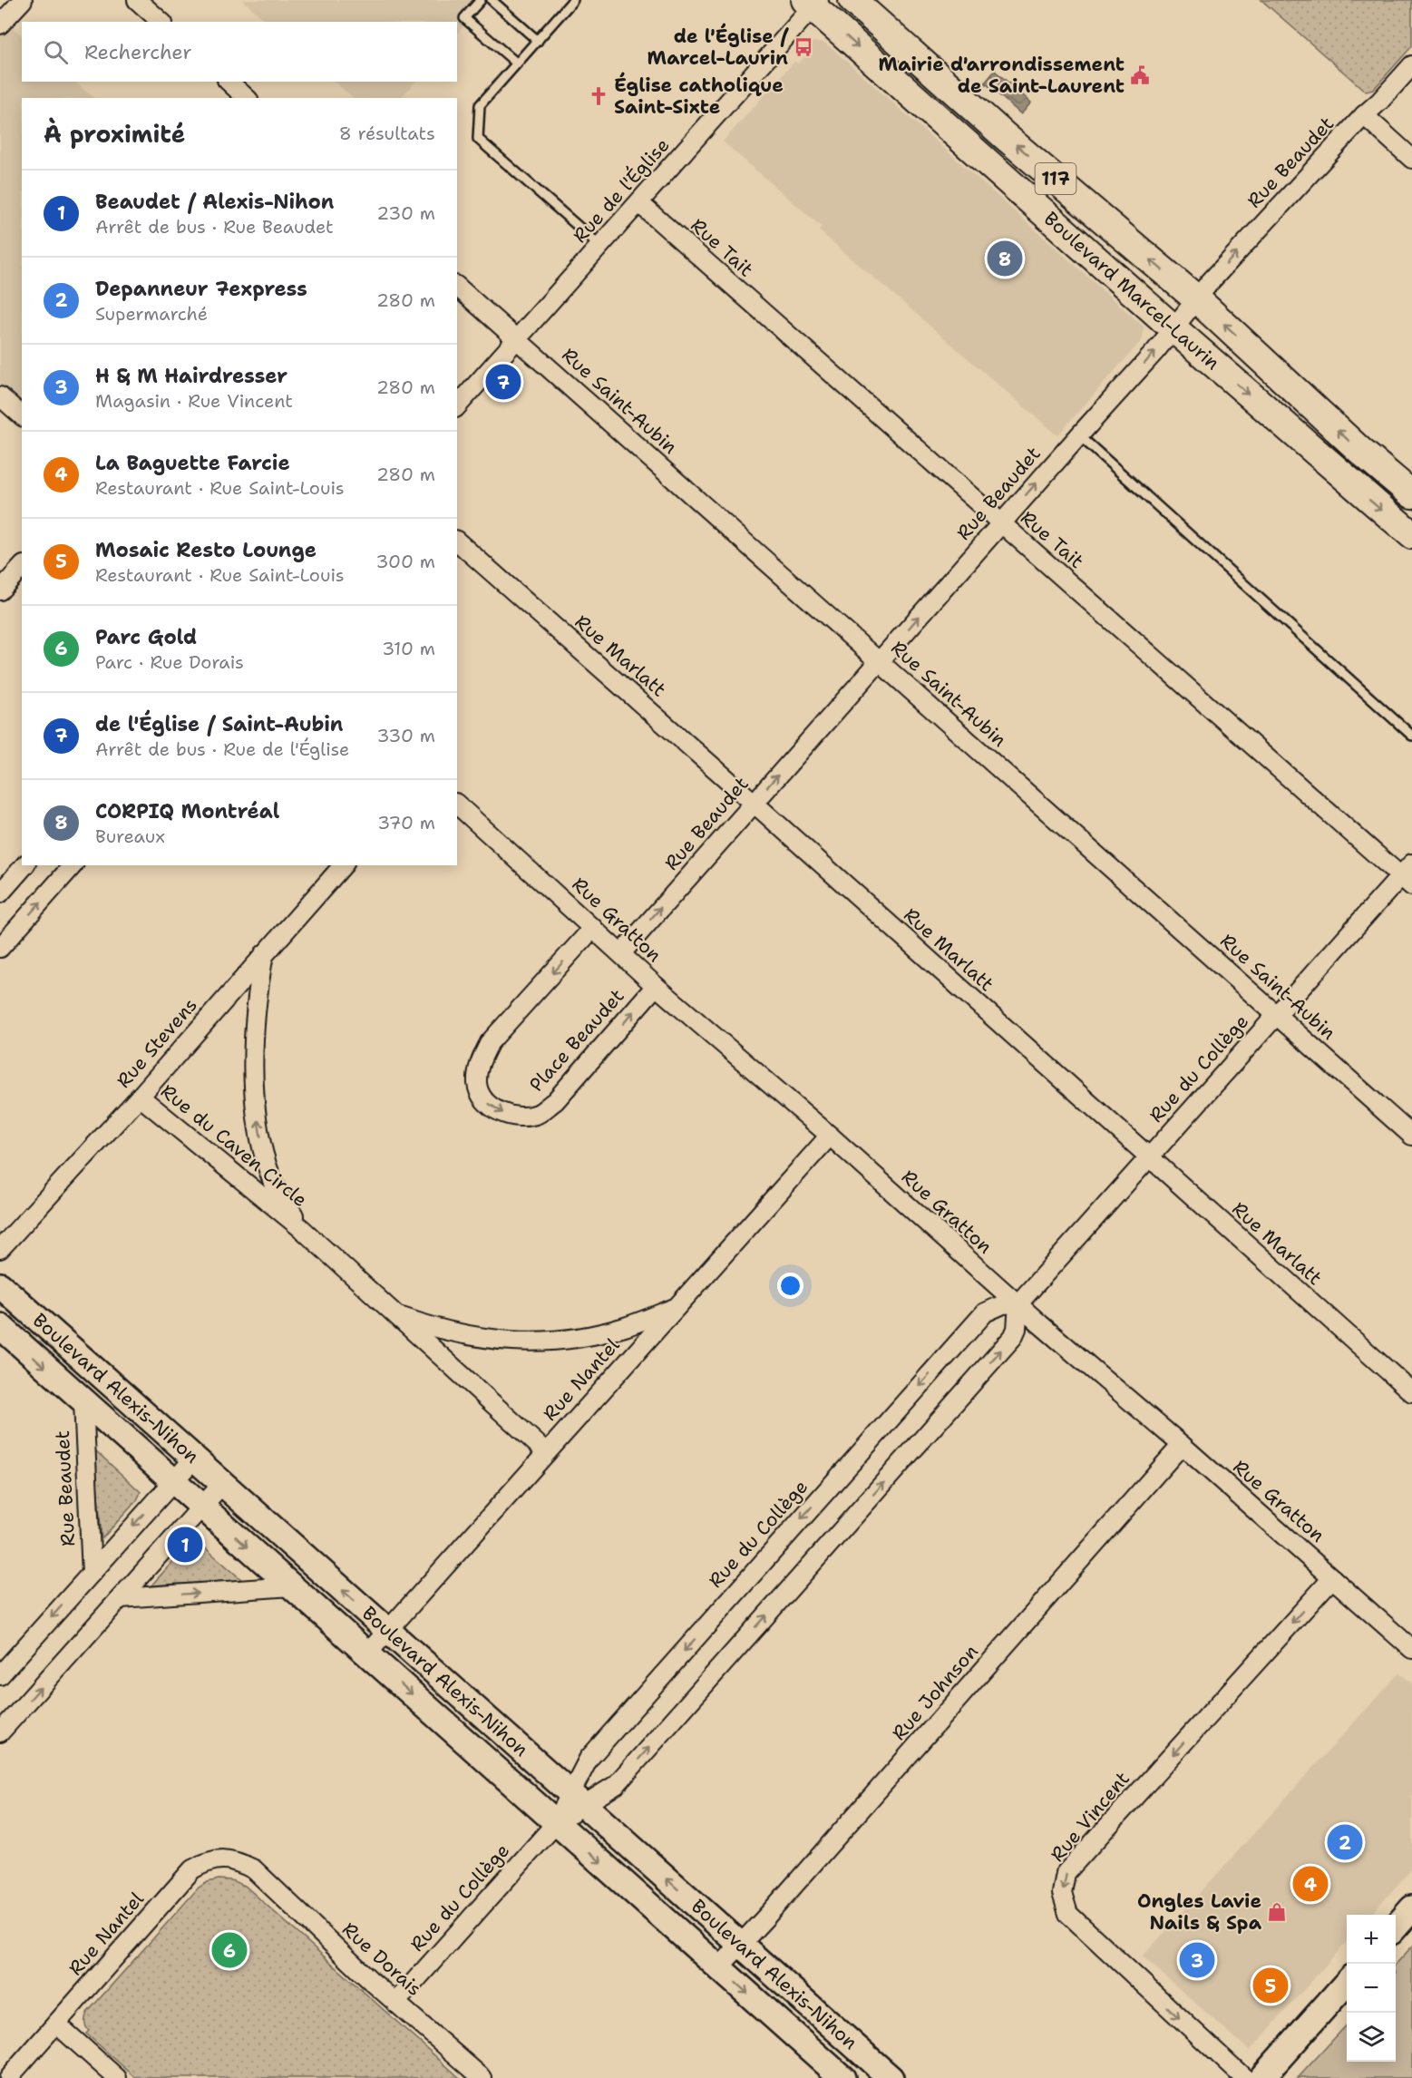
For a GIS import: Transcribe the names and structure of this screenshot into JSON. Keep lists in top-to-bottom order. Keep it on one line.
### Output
{"streets":{"main road":["117","Boulevard Marcel-Laurin"],"street":["Rue Beaudet","Rue de l'Église","Rue Tait","Rue Saint-Aubin","Rue Marlatt","Rue Gratton","Place Beaudet","Rue Stevens","Rue du Collège","Rue du Caven Circle","Rue Nantel","Boulevard Alexis-Nihon","Rue Johnson","Rue Vincent","Rue Dorais"]},"crossings":[["Rue Beaudet","Rue Tait"],["Rue Beaudet","Boulevard Marcel-Laurin"],["Rue Beaudet","Rue Saint-Aubin"],["Rue Beaudet","Rue Marlatt"],["Rue Beaudet","Rue Gratton"],["Rue Beaudet","Boulevard Alexis-Nihon"],["Rue de l'Église","Rue Tait"],["Rue de l'Église","Boulevard Marcel-Laurin"],["Rue de l'Église","Rue Saint-Aubin"],["Rue Tait","Rue du Collège"],["Rue Saint-Aubin","Rue du Collège"],["Rue Marlatt","Rue du Collège"],["Rue Gratton","Place Beaudet"],["Rue Gratton","Rue du Collège"],["Rue Gratton","Rue Nantel"],["Rue Gratton","Rue Johnson"],["Rue Gratton","Rue Vincent"],["Rue Stevens","Rue du Caven Circle"],["Rue du Collège","Boulevard Alexis-Nihon"],["Rue du Collège","Rue Dorais"],["Rue du Caven Circle","Rue Nantel"],["Rue Nantel","Boulevard Alexis-Nihon"],["Rue Nantel","Rue Dorais"],["Boulevard Alexis-Nihon","Rue Johnson"]],"places":{"bus stop":["de l'Église / Marcel-Laurin"],"public building":["Mairie d'arrondissement de Saint-Laurent"],"church":["Église catholique Saint-Sixte"],"shop":["Ongles Lavie Nails & Spa"]},"page":{"search":"Rechercher","heading":["À proximité","8 résultats"],"list":[{"mark":"1","name":"Beaudet / Alexis-Nihon","note":"Arrêt de bus · Rue Beaudet","value":"230 m"},{"mark":"2","name":"Depanneur 7express","note":"Supermarché","value":"280 m"},{"mark":"3","name":"H & M Hairdresser","note":"Magasin · Rue Vincent","value":"280 m"},{"mark":"4","name":"La Baguette Farcie","note":"Restaurant · Rue Saint-Louis","value":"280 m"},{"mark":"5","name":"Mosaic Resto Lounge","note":"Restaurant · Rue Saint-Louis","value":"300 m"},{"mark":"6","name":"Parc Gold","note":"Parc · Rue Dorais","value":"310 m"},{"mark":"7","name":"de l'Église / Saint-Aubin","note":"Arrêt de bus · Rue de l'Église","value":"330 m"},{"mark":"8","name":"CORPIQ Montréal","note":"Bureaux","value":"370 m"}],"pins":["8","7","1","2","4","6","3","5"],"map_buttons":["+","−"]}}
